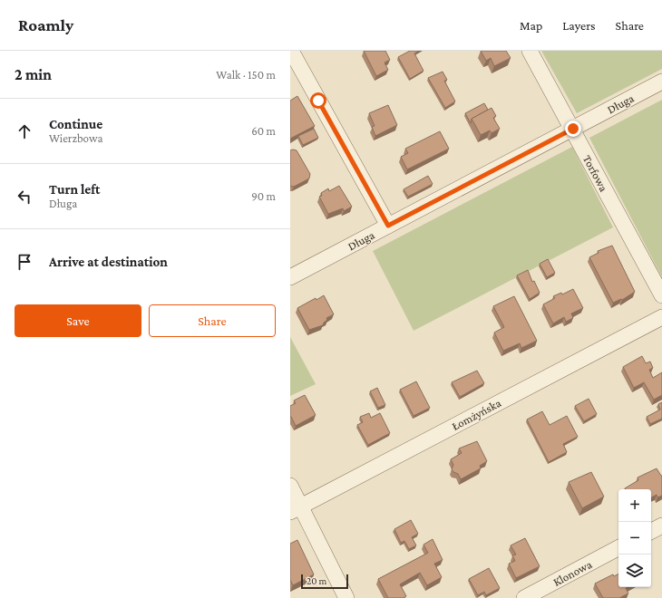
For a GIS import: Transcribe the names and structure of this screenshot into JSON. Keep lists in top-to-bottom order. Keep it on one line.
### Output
{"streets":{"street":["Długa","Torfowa","Łomżyńska","Klonowa"]},"crossings":[["Długa","Torfowa"]],"scale_bar":"20 m","page":{"header":"Roamly","nav":["Map","Layers","Share"],"heading":["2 min","Walk · 150 m"],"list":[["Continue","Wierzbowa","60 m"],["Turn left","Długa","90 m"],"Arrive at destination"],"buttons":["Save","Share"],"map_buttons":["+","−"],"scale":"20 m"}}
